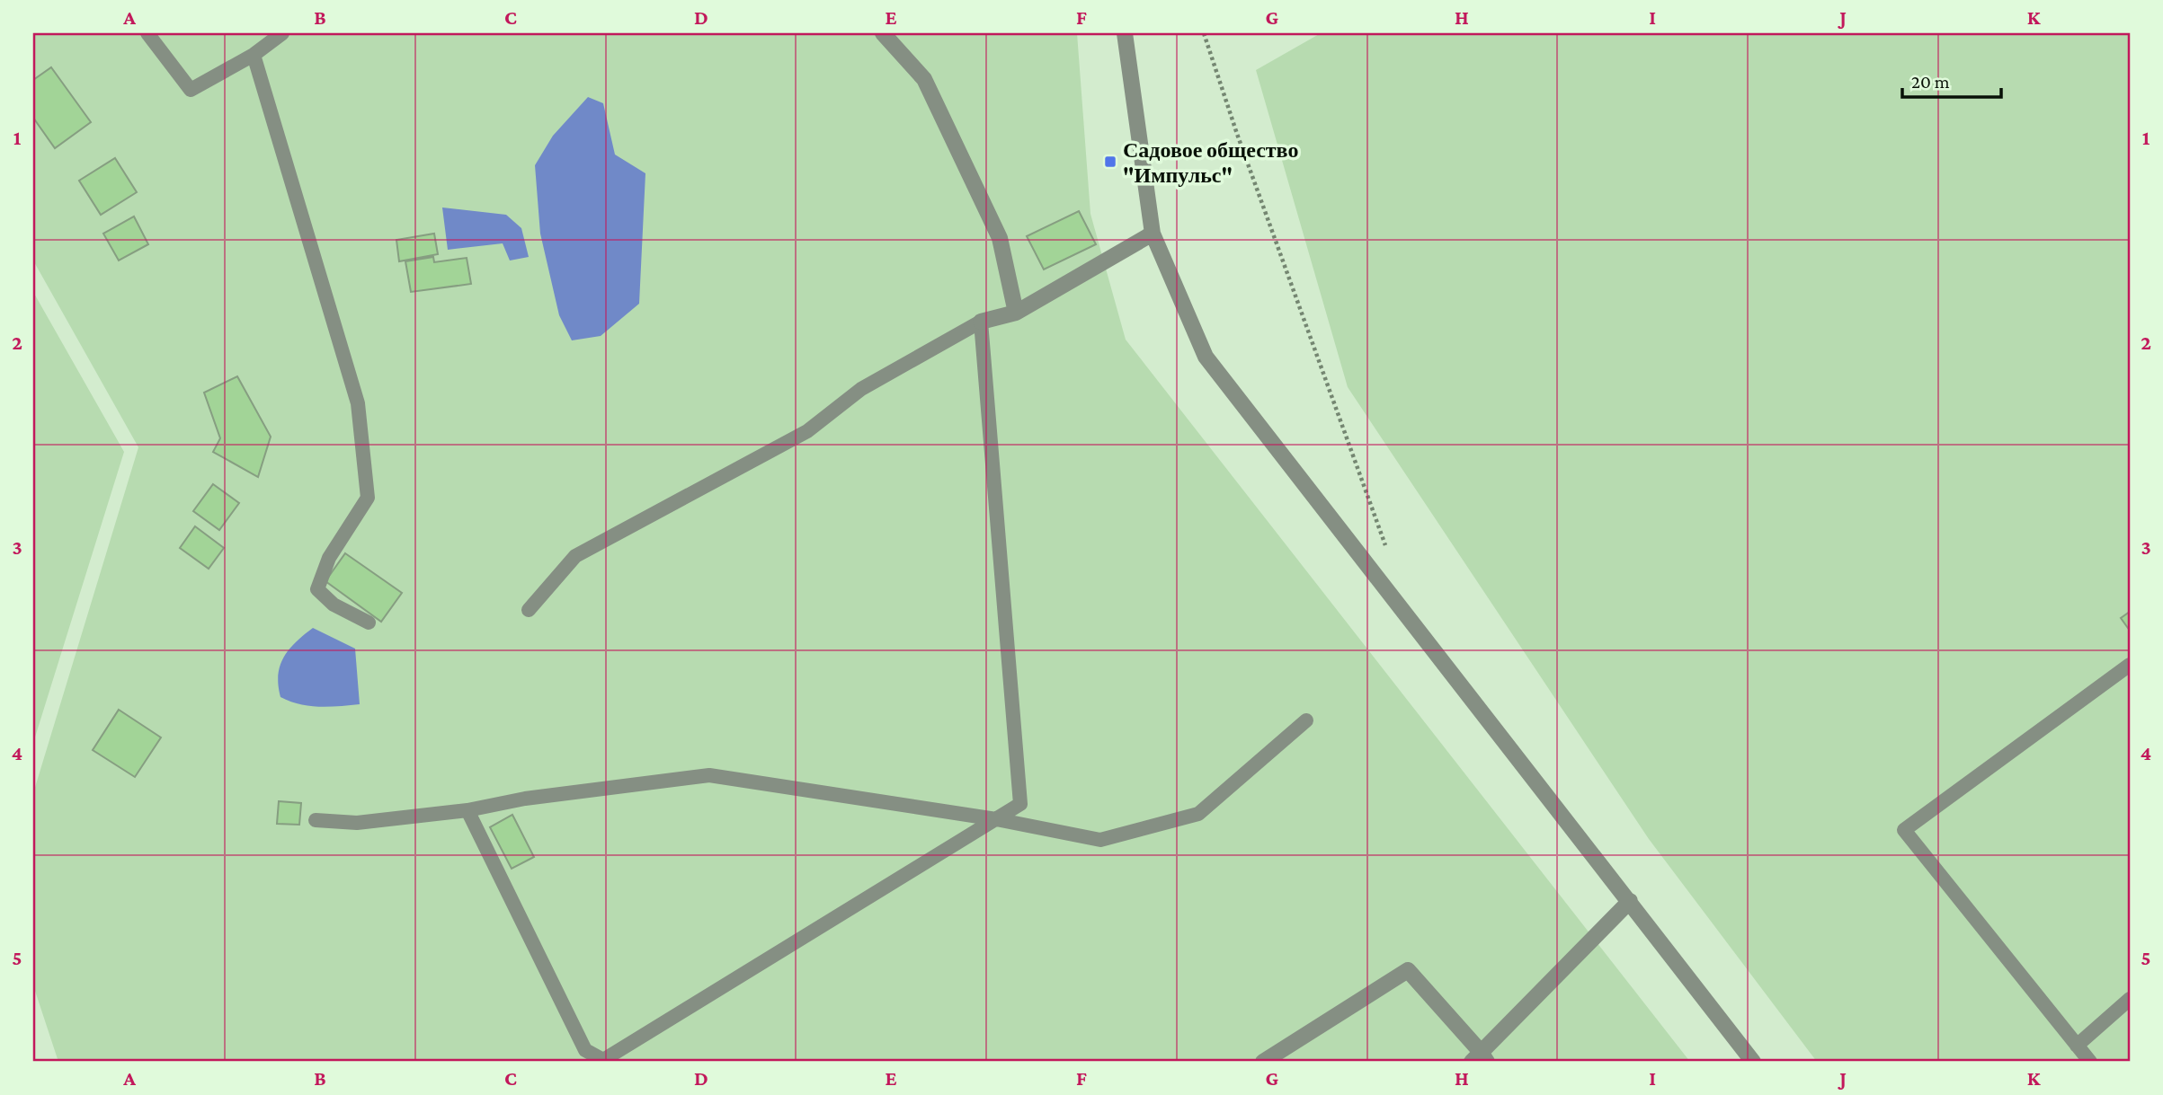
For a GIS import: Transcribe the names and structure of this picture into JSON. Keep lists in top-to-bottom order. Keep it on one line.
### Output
{"places":{"transit":["Садовое общество \"Импульс\""]},"scale_bar":"20 m","grid":{"columns":["A","B","C","D","E","F","G","H","I","J","K"],"rows":["1","2","3","4","5"]}}
